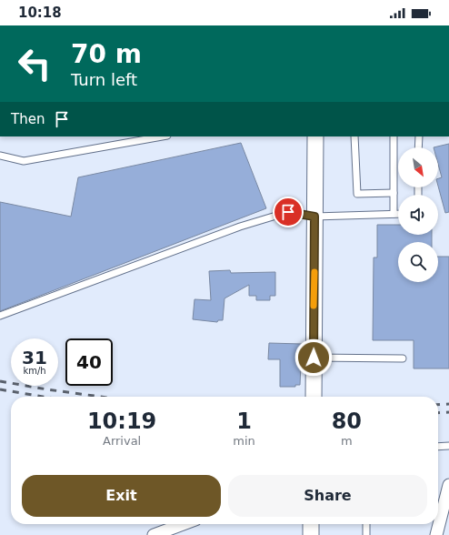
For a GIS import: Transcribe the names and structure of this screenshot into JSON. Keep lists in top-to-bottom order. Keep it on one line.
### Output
{"north":"bottom right","page":{"status":"10:18","turn":["70 m","Turn left"],"then":"Then","speed":"31 km/h","limit":"40","eta":["10:19","Arrival","1","min","80","m"],"buttons":["Exit","Share"]}}
